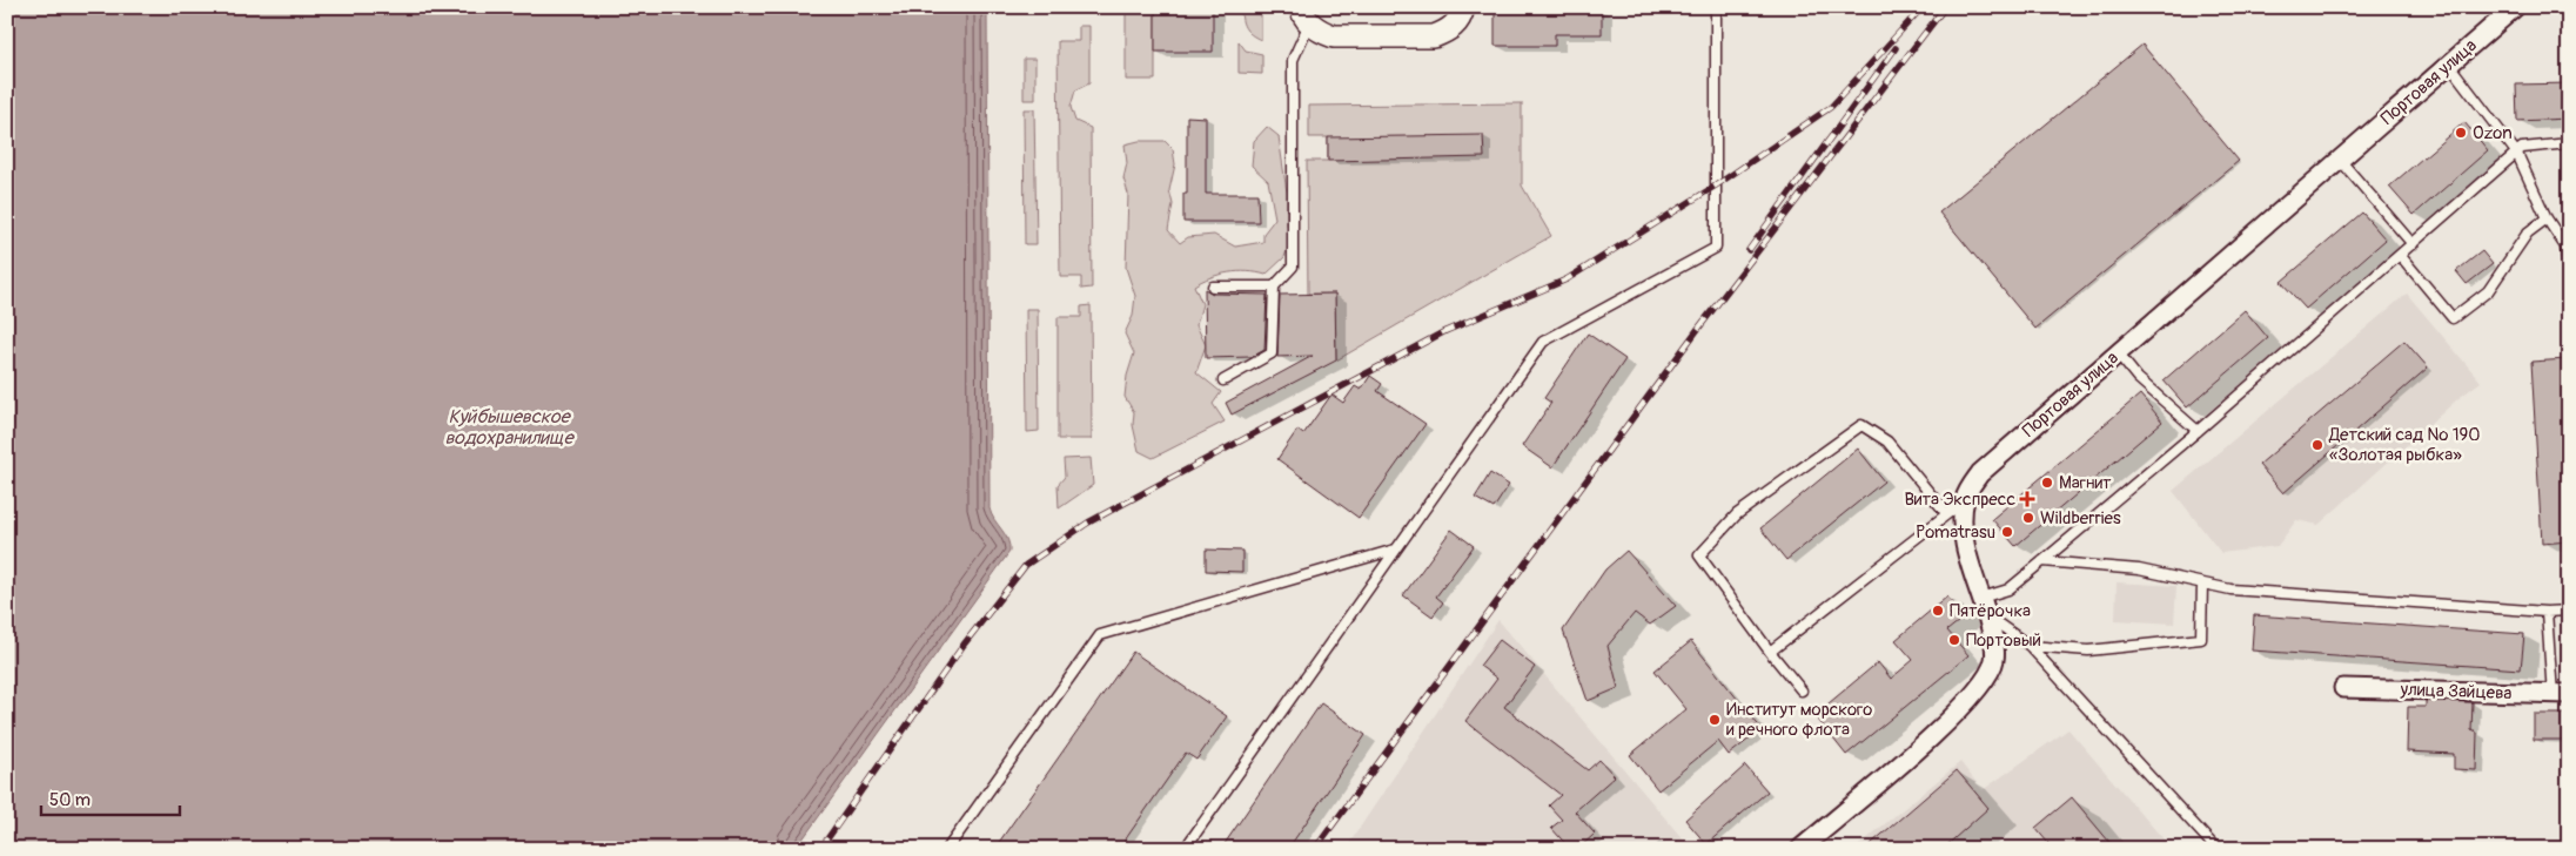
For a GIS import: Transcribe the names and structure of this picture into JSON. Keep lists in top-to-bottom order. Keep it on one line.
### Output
{"streets":{"street":["Портовая улица","улица Зайцева"]},"water":["Куйбышевское водохранилище"],"places":{"other":["Ozon","Детский сад № 190 «Золотая рыбка»","Магнит","Wildberries","Pomatrasu","Пятёрочка","Портовый","Институт морского и речного флота"],"health":["Вита Экспресс"]},"scale_bar":"50 m"}
